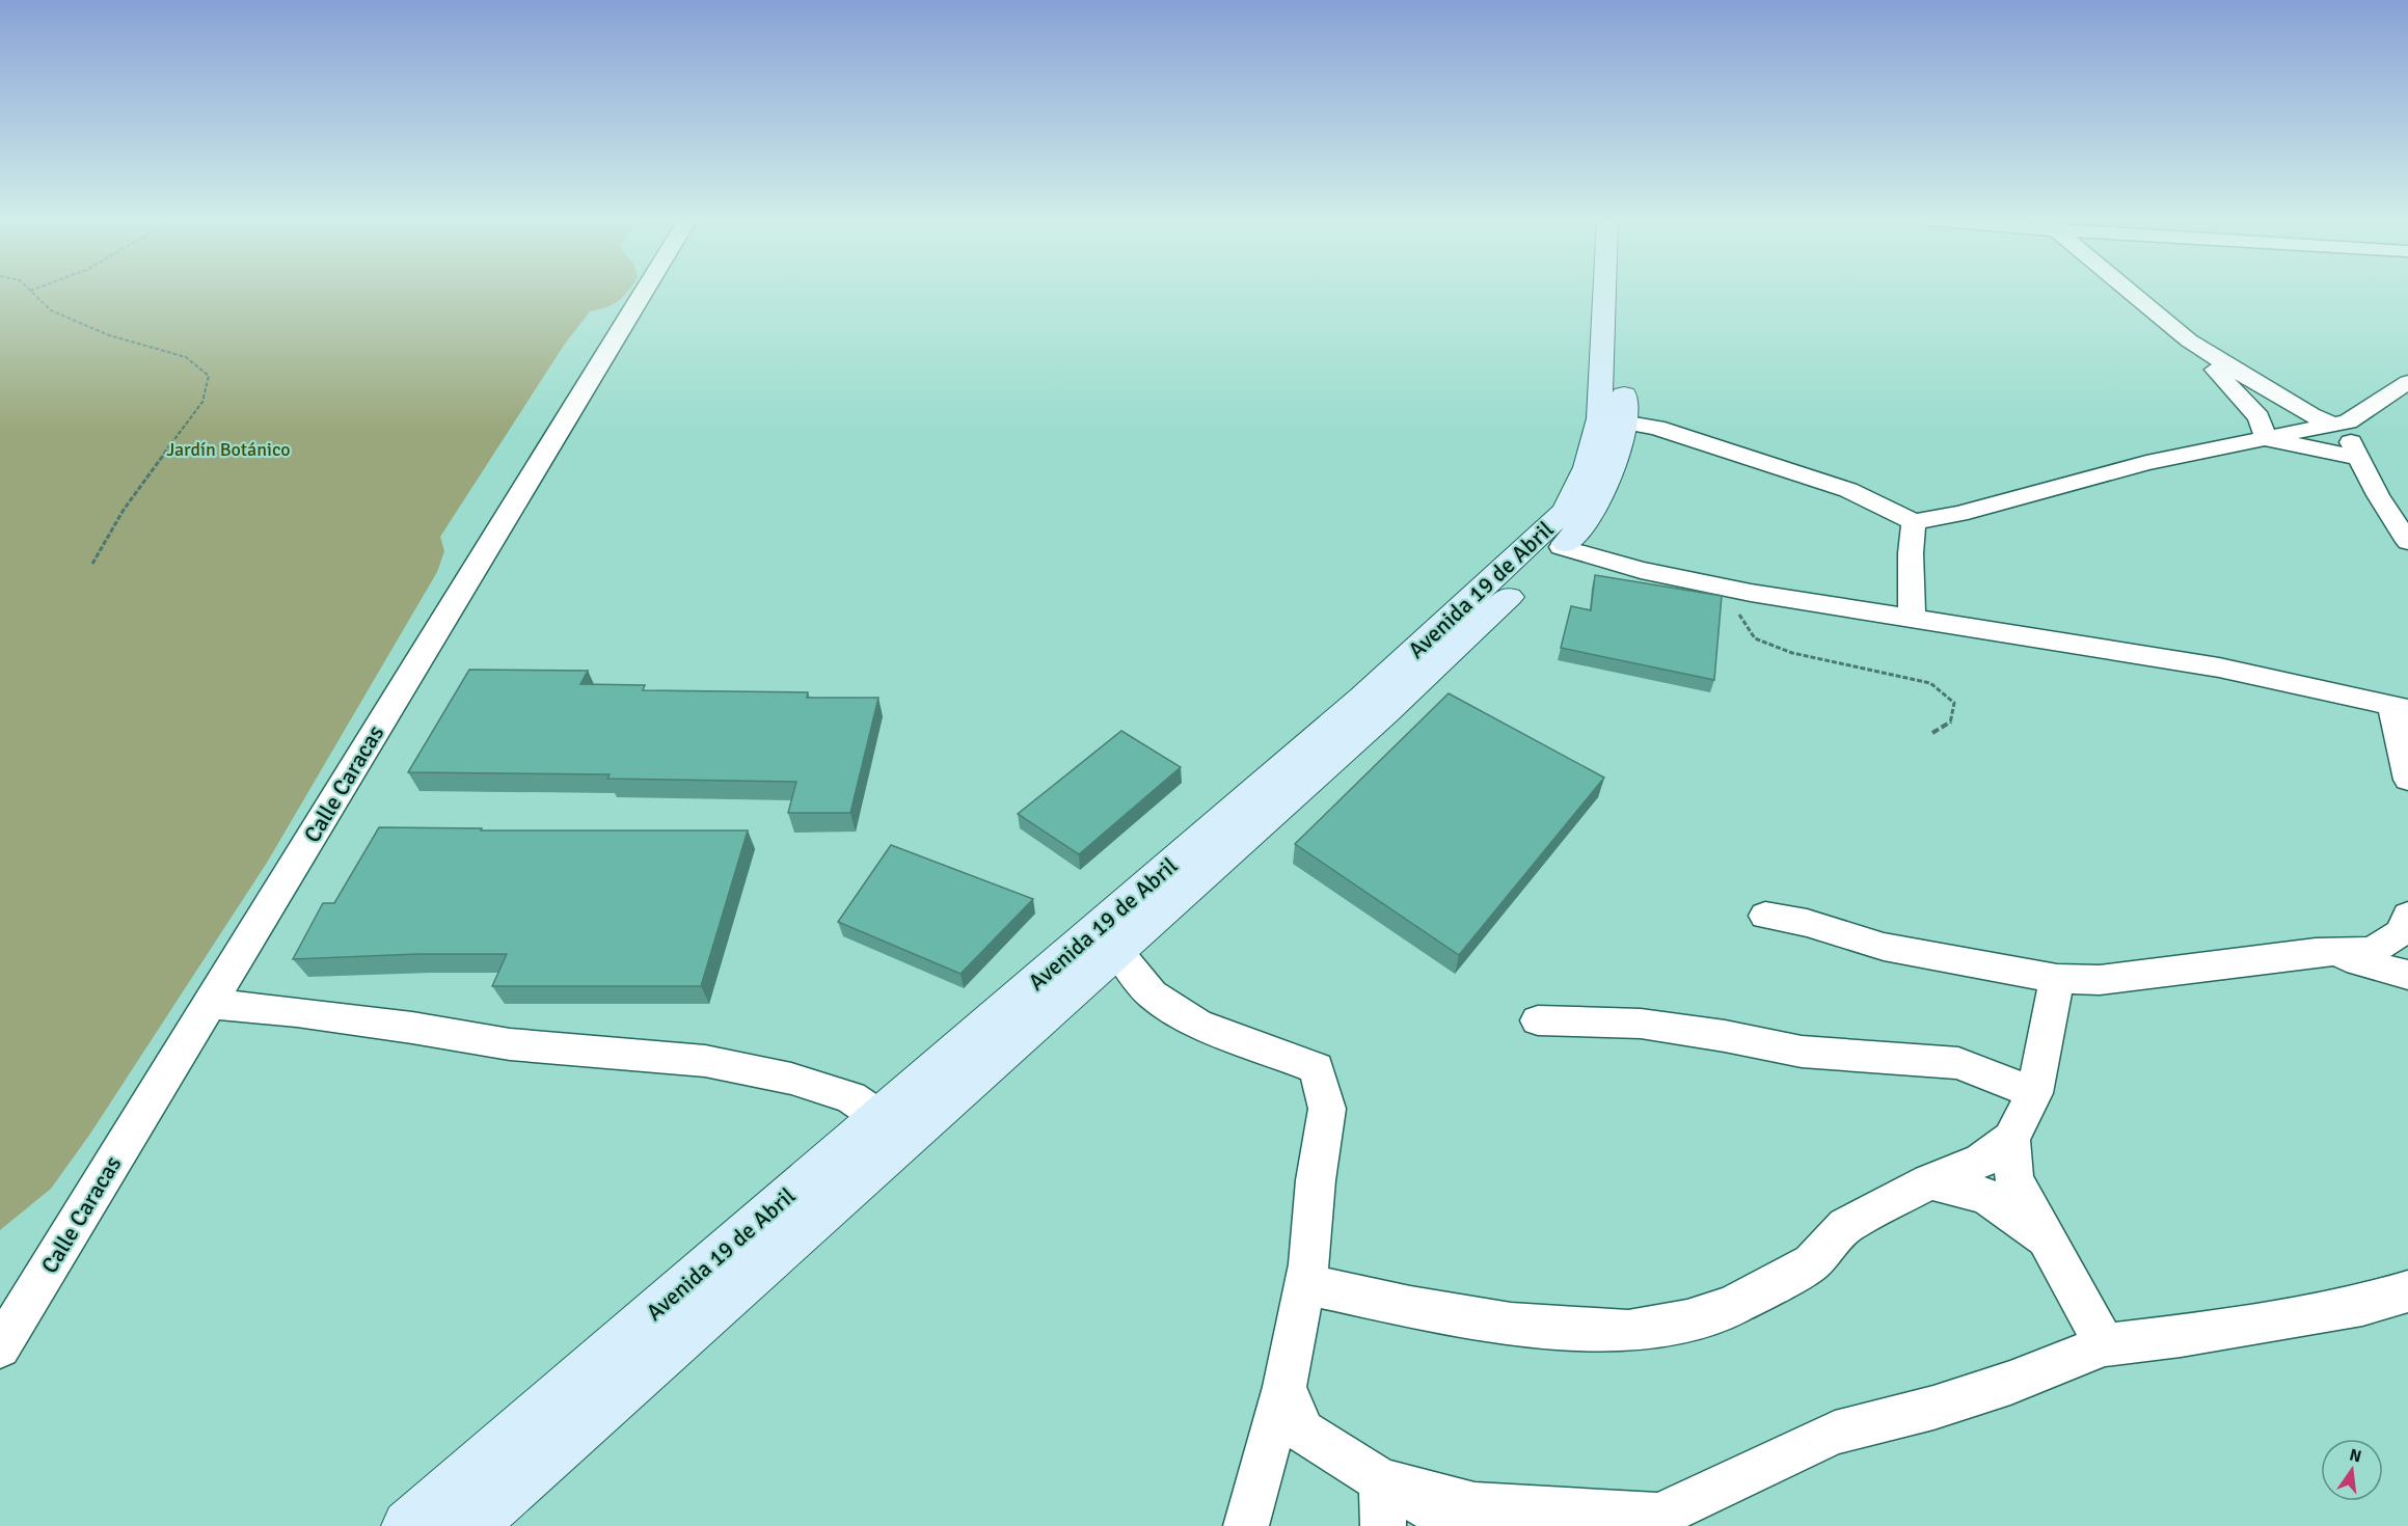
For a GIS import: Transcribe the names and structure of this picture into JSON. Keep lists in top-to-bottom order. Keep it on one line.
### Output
{"streets":{"street":["Avenida 19 de Abril","Calle Caracas"]},"parks":["Jardín Botánico"],"north":"top"}
